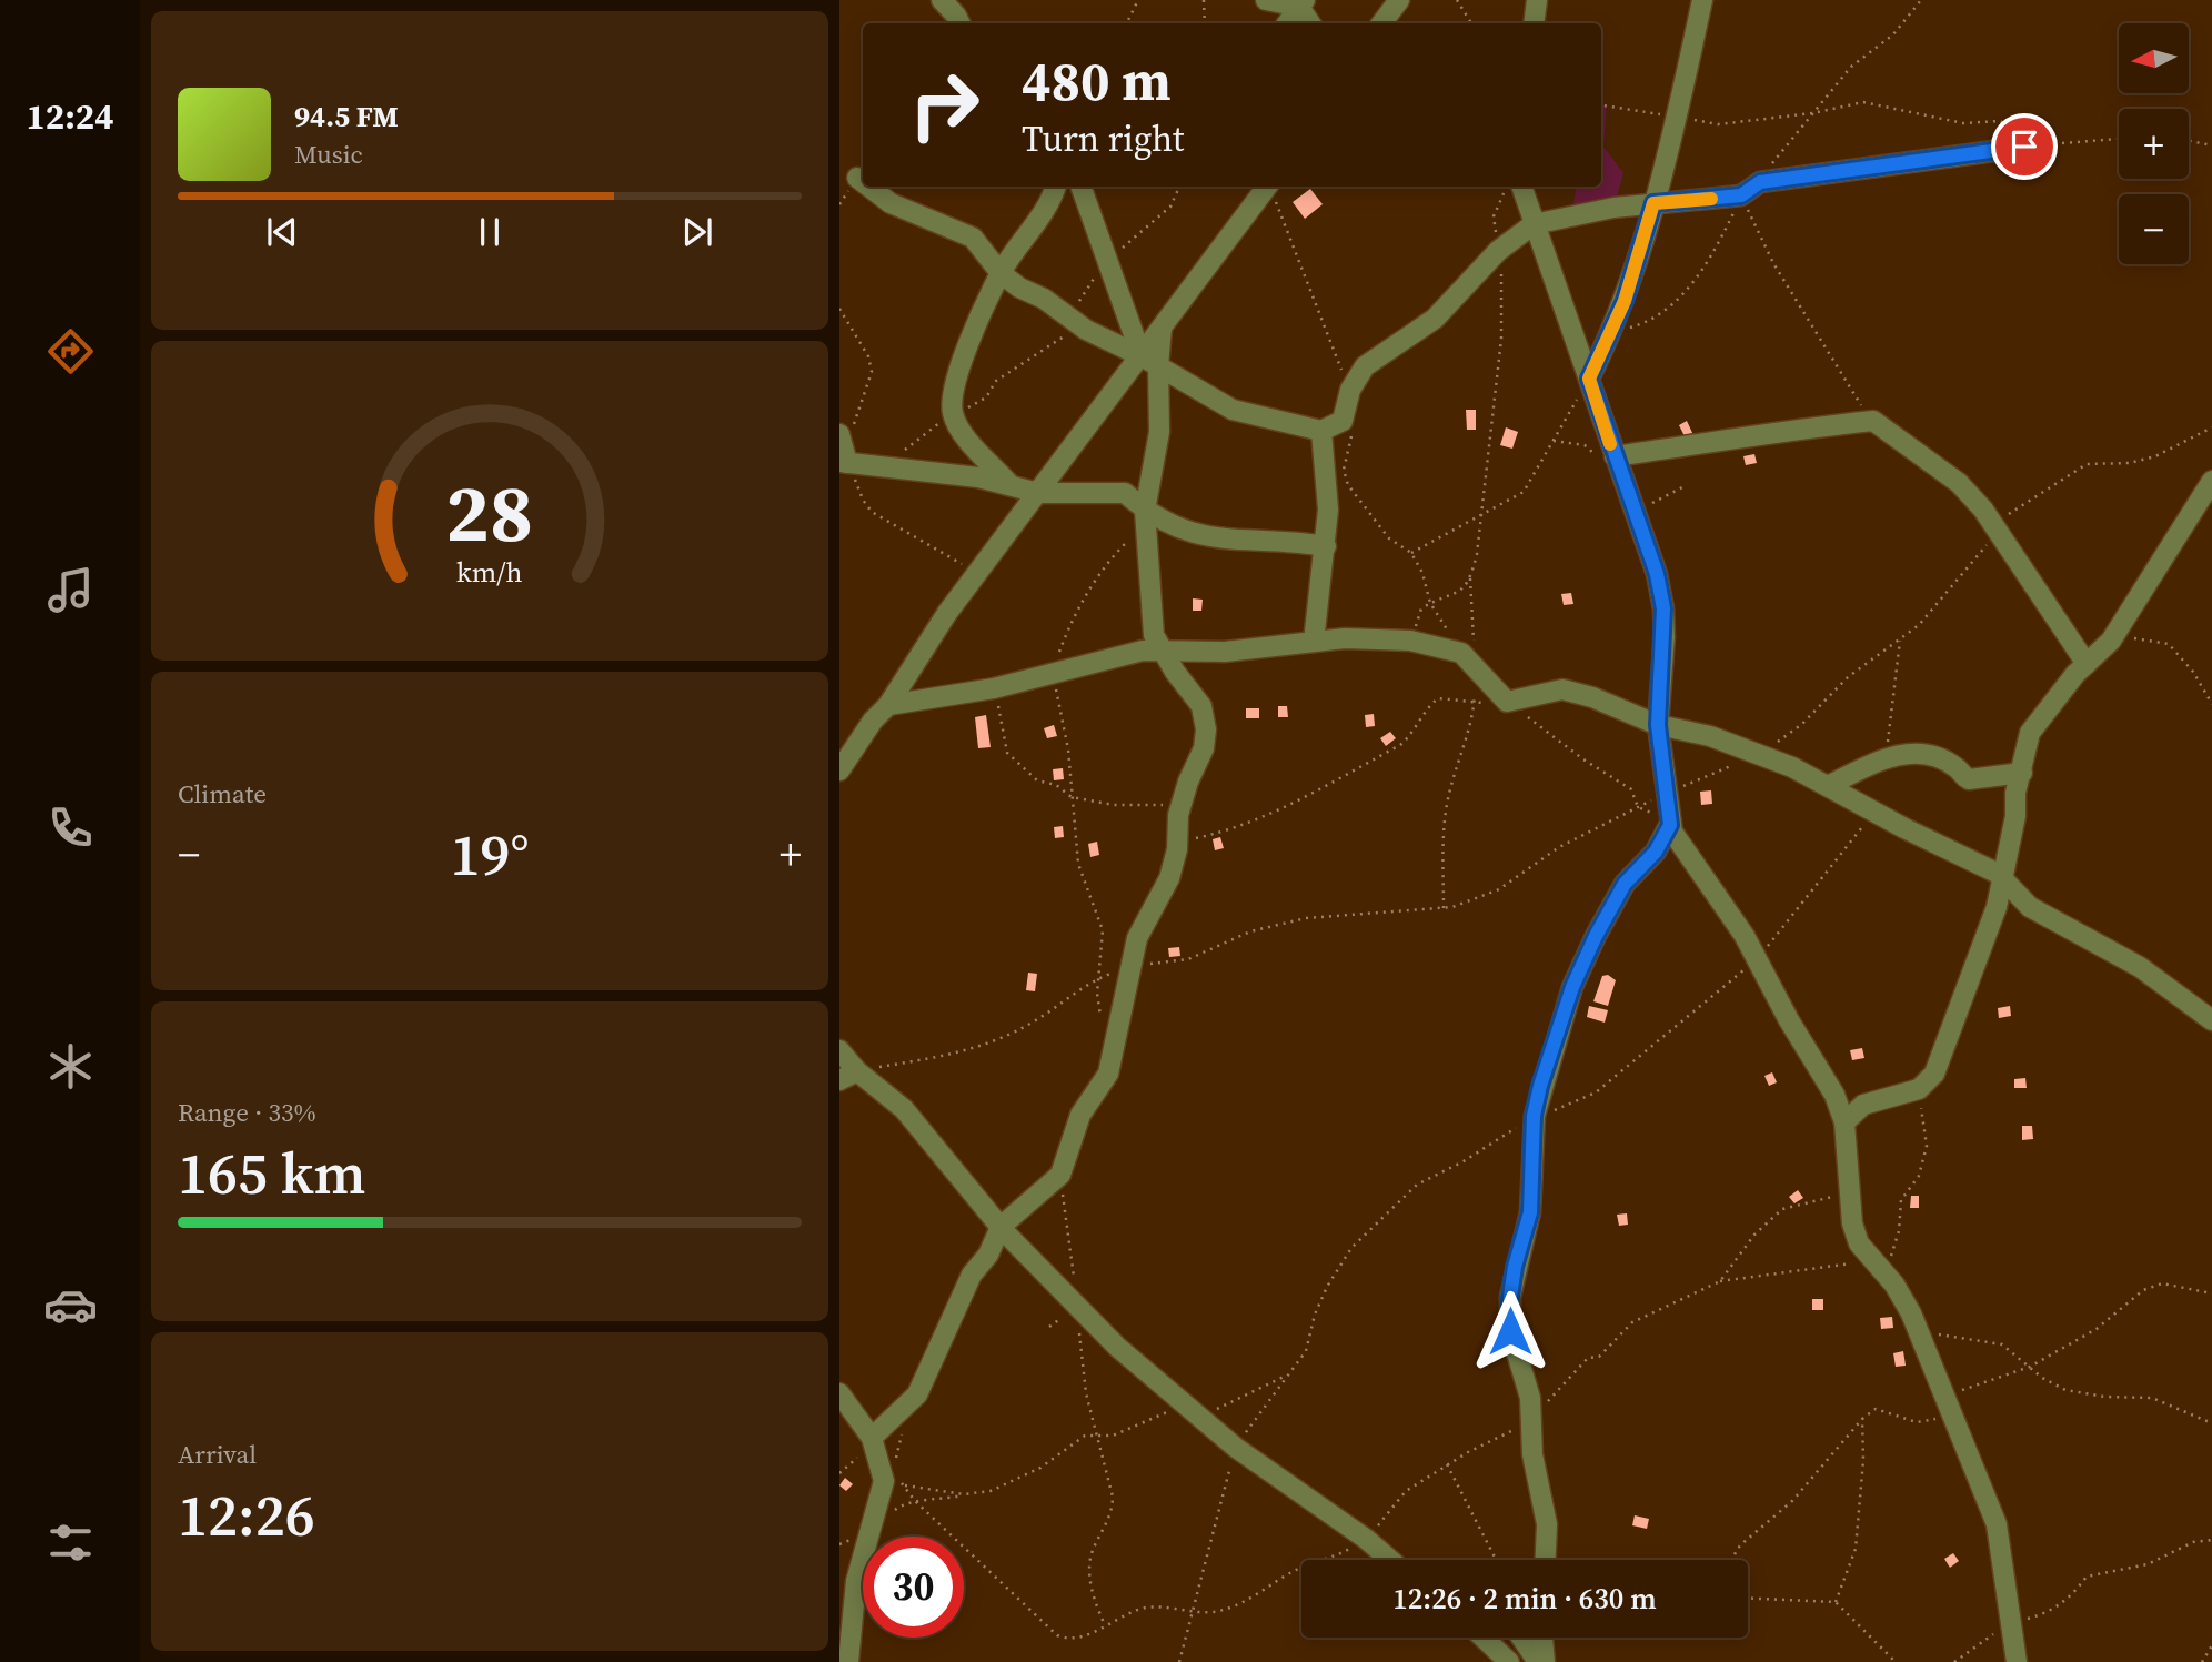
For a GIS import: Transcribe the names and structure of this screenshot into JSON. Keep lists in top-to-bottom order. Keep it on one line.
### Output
{"north":"left","page":{"tabs":"12:24","map_buttons":["+","−"],"turn":["480 m","Turn right"],"song":["94.5 FM","Music"],"tile":["Climate",["Range · 33%","165 km"],["Arrival","12:26"]],"heat":["−","19°","+"],"limit":"30","trip":"12:26 · 2 min · 630 m","gauge":["28","km/h"]}}
